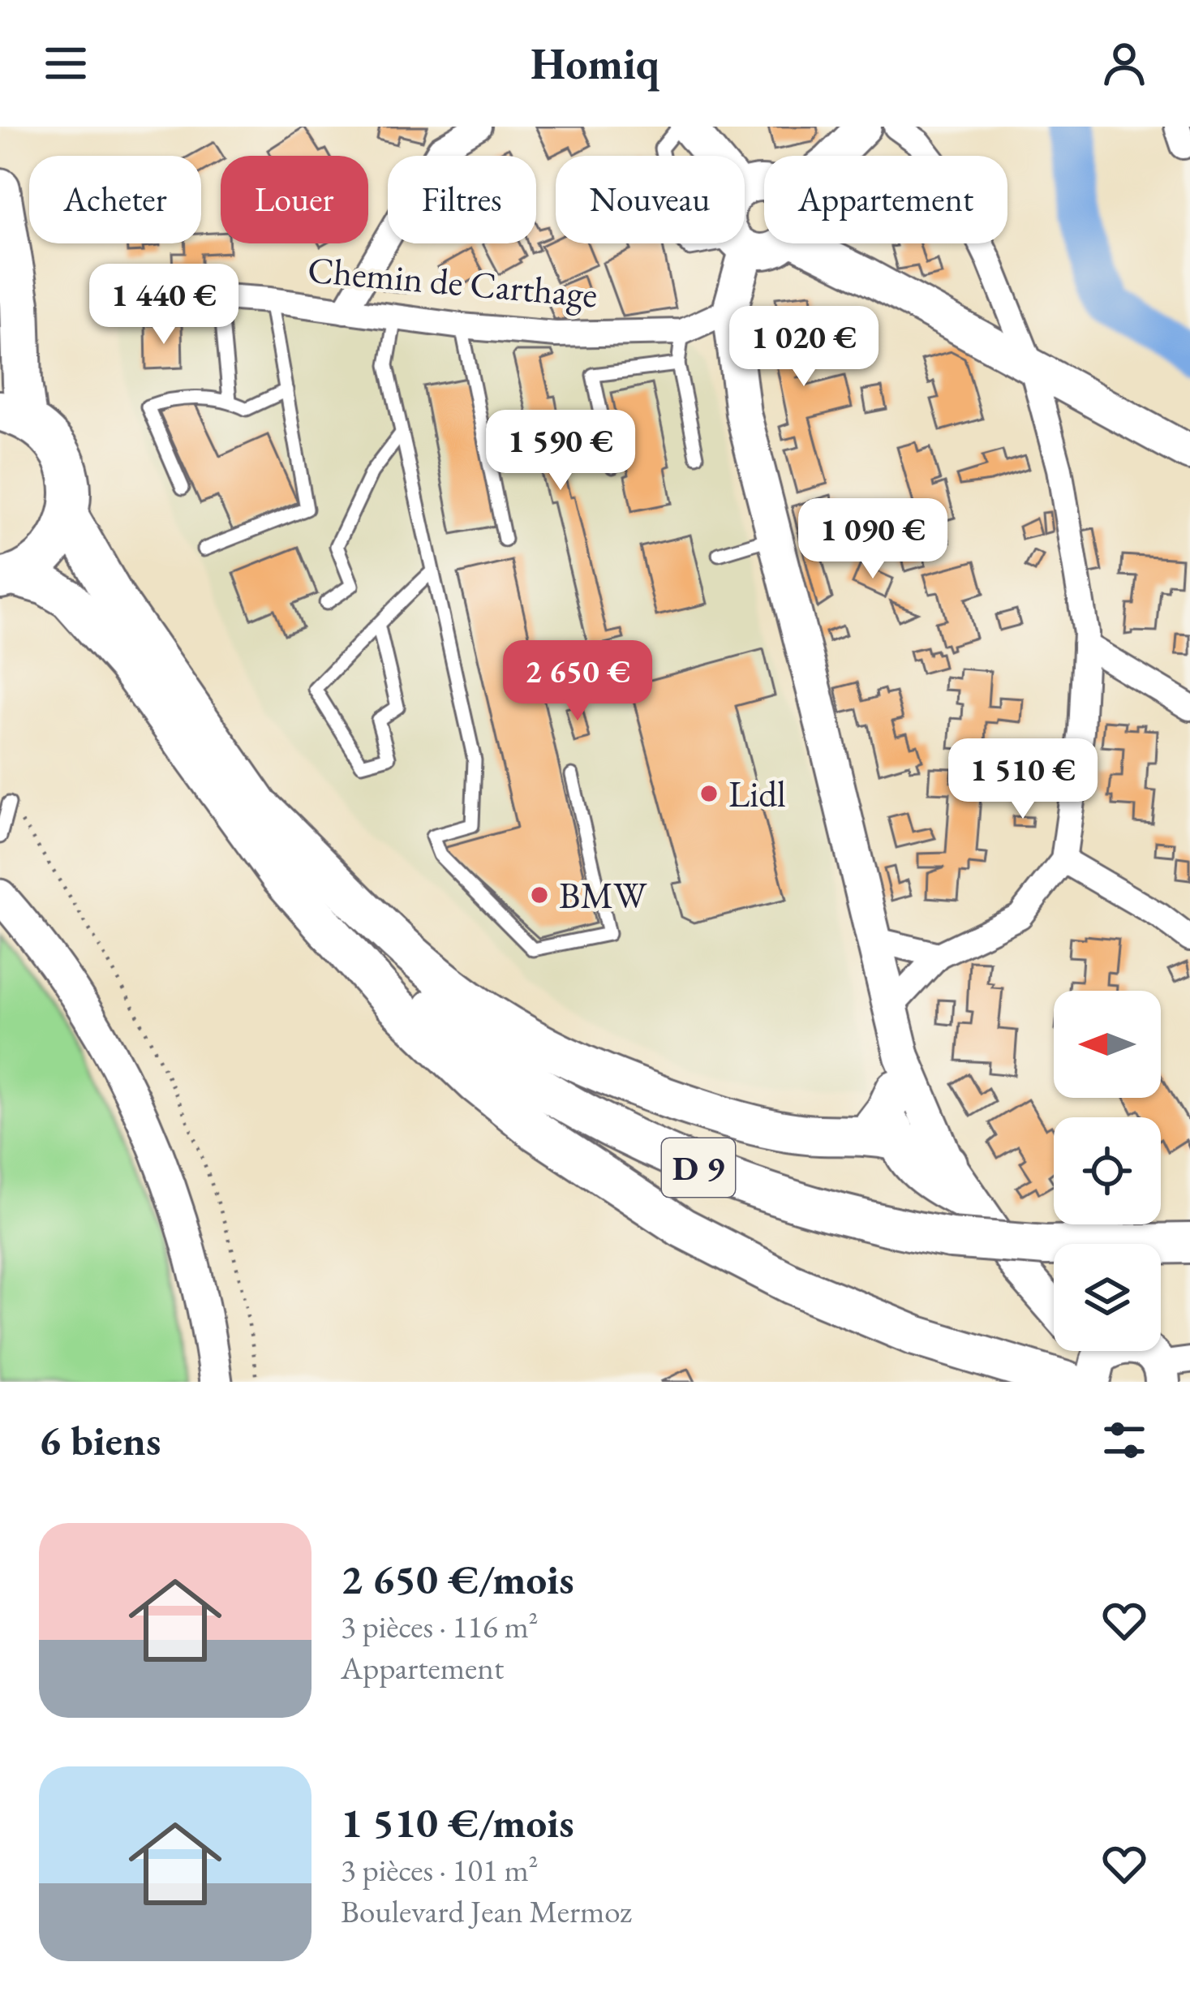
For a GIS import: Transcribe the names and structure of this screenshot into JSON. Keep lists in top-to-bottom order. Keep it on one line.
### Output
{"streets":{"main road":["D 9"],"street":["Chemin de Carthage"]},"places":["Lidl","BMW"],"north":"left","page":{"header":"Homiq","chip":["Acheter","Louer","Filtres","Nouveau","Appartement"],"price":["1 440 €","1 020 €","1 590 €","1 090 €","2 650 €","1 510 €"],"heading":"6 biens","list":[{"name":"2 650 €/mois","note":"3 pièces · 116 m² · Appartement"},{"name":"1 510 €/mois","note":"3 pièces · 101 m² · Boulevard Jean Mermoz"}]}}
